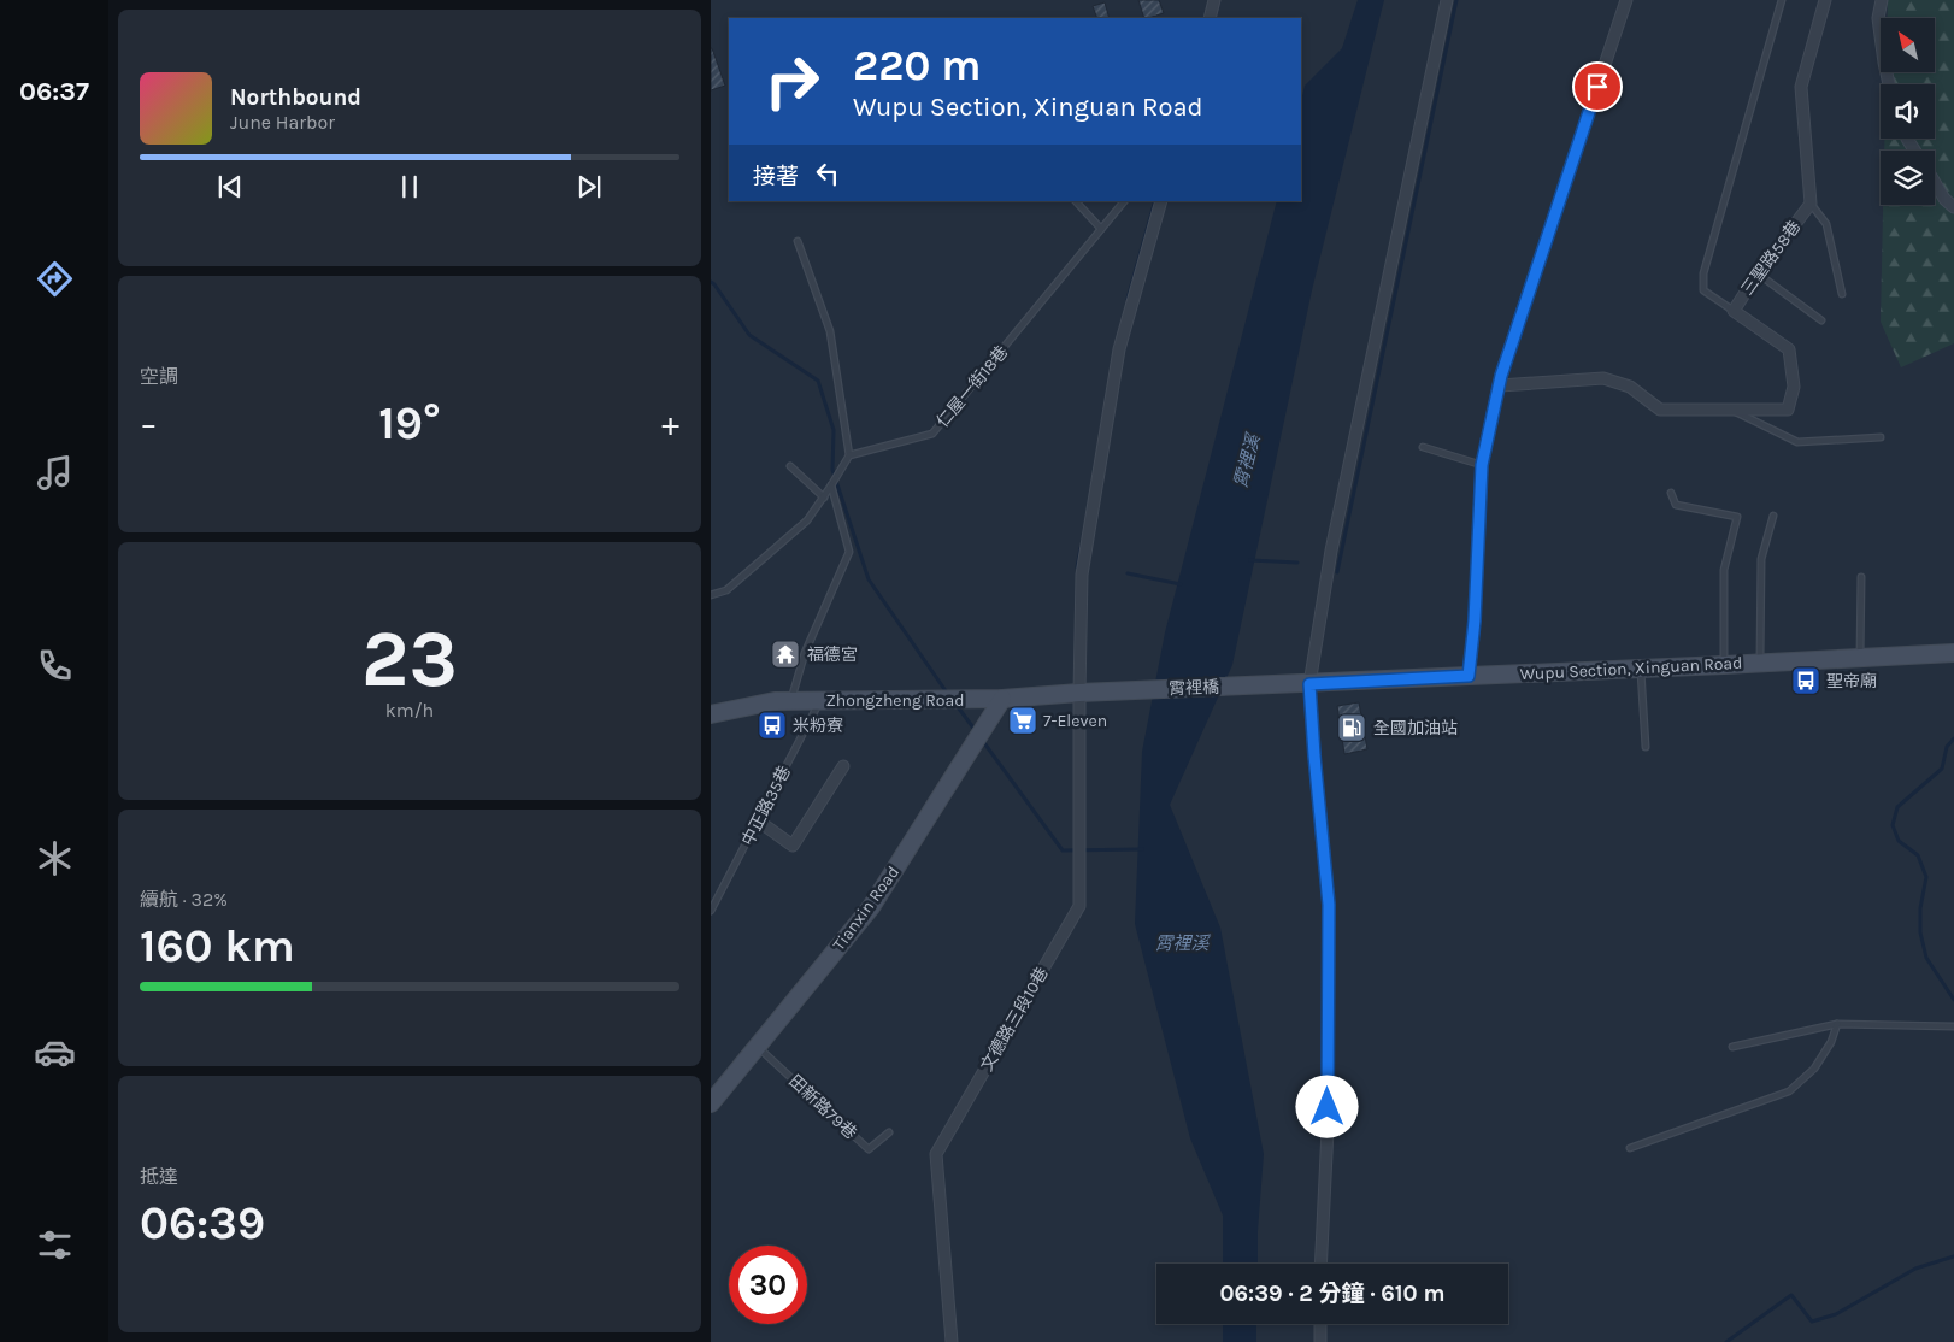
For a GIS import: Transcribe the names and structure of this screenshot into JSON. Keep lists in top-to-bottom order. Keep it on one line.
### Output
{"streets":{"main road":["Wupu Section, Xinguan Road","霄裡橋","Zhongzheng Road","Tianxin Road"],"street":["三聖路58巷","文德路三段10巷"],"lane":["仁屋一街18巷","中正路35巷","田新路79巷"]},"crossings":[["Wupu Section, Xinguan Road","霄裡橋"],["霄裡橋","Zhongzheng Road"],["霄裡橋","文德路三段10巷"],["Zhongzheng Road","中正路35巷"],["Zhongzheng Road","Tianxin Road"],["Zhongzheng Road","文德路三段10巷"],["Tianxin Road","田新路79巷"]],"water":["霄裡溪"],"places":{"temple":["福德宮"],"bus stop":["聖帝廟","米粉寮"],"supermarket":["7-Eleven"],"fuel station":["全國加油站"]},"north":"top left","page":{"tabs":"06:37","turn":["220 m","Wupu Section, Xinguan Road"],"song":["Northbound","June Harbor"],"then":"接著","tile":["空調",["23","km/h"],["續航 · 32%","160 km"],["抵達","06:39"]],"heat":["−","19°","+"],"limit":"30","trip":"06:39 · 2 分鐘 · 610 m"}}
